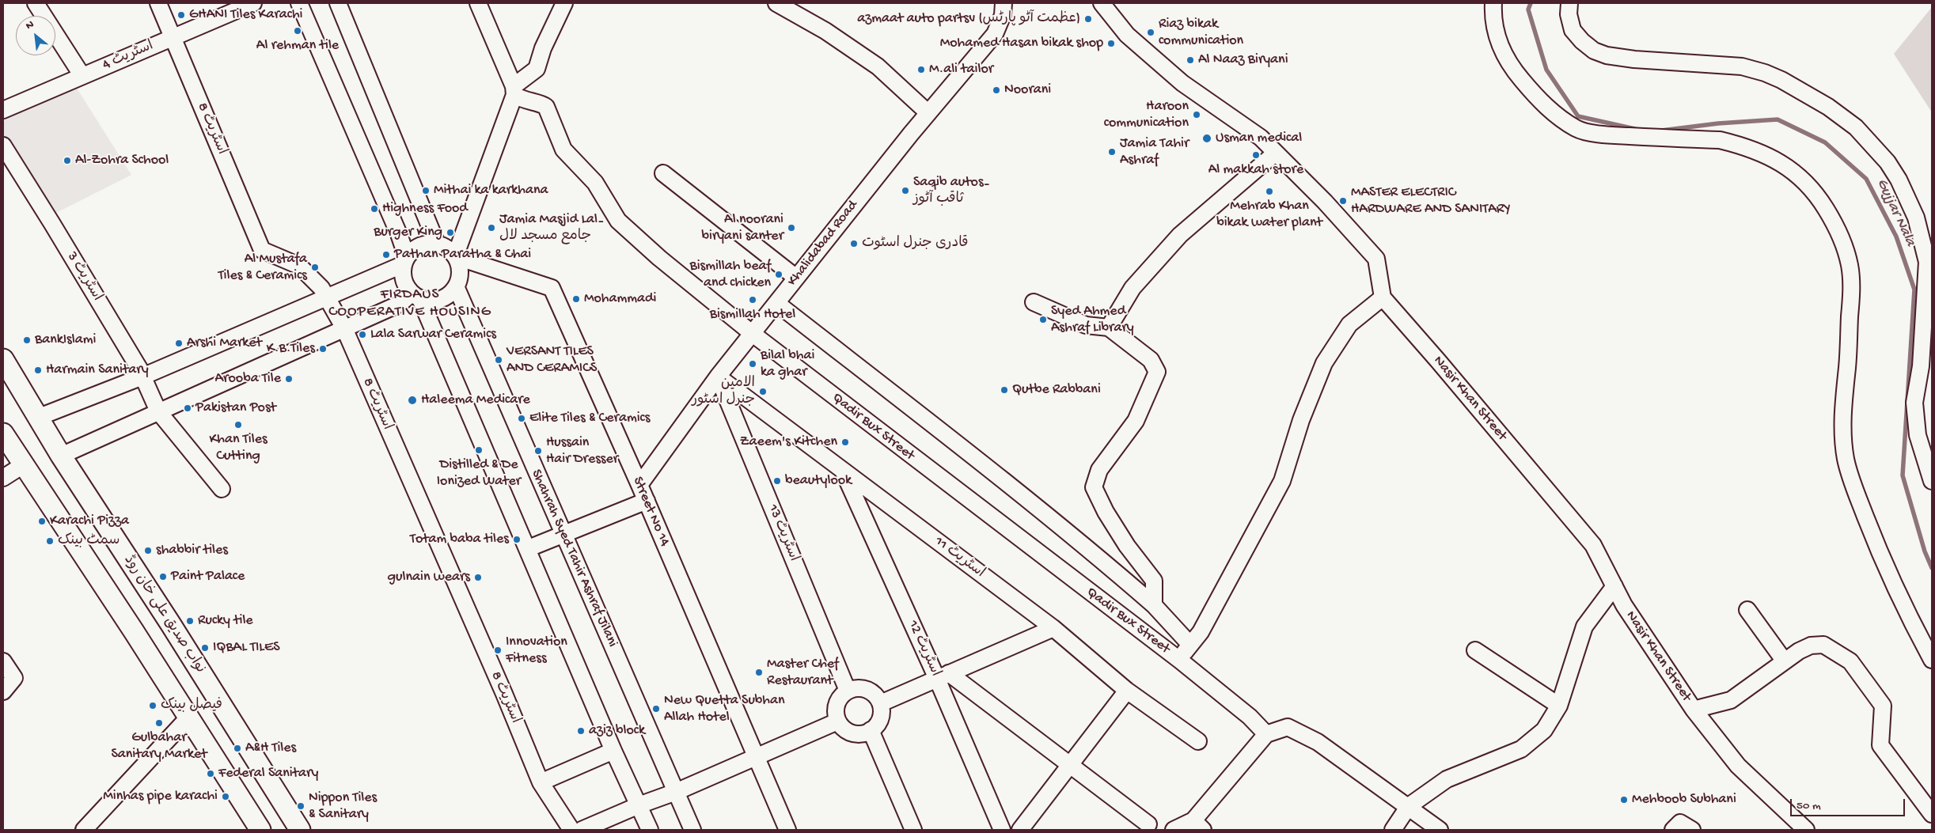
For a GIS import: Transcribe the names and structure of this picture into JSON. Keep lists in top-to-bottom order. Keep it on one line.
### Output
{"streets":{"main road":["نواب صدیق علی خان روڈ"],"street":["اسٹریٹ 4","اسٹریٹ 8","Khalidabad Road","اسٹریٹ 3","Nasir Khan Street","Qadir Bux Street","Street No 14","اسٹریٹ 13","اسٹریٹ 11","Shahrah Syed Tahir Ashraf Jilani","اسٹریٹ 12"]},"crossings":[["اسٹریٹ 4","اسٹریٹ 8"],["Khalidabad Road","Qadir Bux Street"],["Khalidabad Road","Street No 14"],["Khalidabad Road","اسٹریٹ 13"],["Khalidabad Road","اسٹریٹ 11"],["Street No 14","Shahrah Syed Tahir Ashraf Jilani"],["اسٹریٹ 13","اسٹریٹ 11"],["اسٹریٹ 11","اسٹریٹ 12"]],"districts":["FIRDAUS COOPERATIVE HOUSING"],"water":["Gujjar Nala"],"places":["GHANI Tiles Karachi","azmaat auto partsv (عظمت آٹو پارٹس)","Al rehman tile","Riaz bikak communication","Mohamed Hasan bikak shop","Al Naaz Biryani","M.ali tailor","Noorani","Haroon communication","Usman medical","Jamia Tahir Ashraf","Al makkah store","Al-Zohra School","Mithai ka karkhana","Saqib autos۔ ثاقب آٹوز","Mehrab Khan bikak water plant","MASTER ELECTRIC HARDWARE AND SANITARY","Highness Food","Jamia Masjid Lal۔ جامع مسجد لال","Al noorani biryani santer","Burger King","قادری جنرل اسٹوت","Pathan Paratha & Chai","Al Mustafa Tiles & Ceramics","Bismillah beaf and chicken","Mohammadi","Bismillah Hotel","Syed Ahmed Ashraf Library","Lala Sarwar Ceramics","BankIslami","Arshi Market","K.B.Tiles","VERSANT TILES AND CERAMICS","Bilal bhai ka ghar","Harmain Sanitary","Arooba Tile","Qutbe Rabbani","الامین جنرل اسٹور","Haleema Medicare","Pakistan Post","Elite Tiles & Ceramics","Khan Tiles Cutting","Zaeem's Kitchen","Distilled & De Ionized Water","Hussain Hair Dresser","beautylook","Karachi Pizza","Totam baba tiles","سمٹ بینک","shabbir tiles","Paint Palace","gulnain wears","Rucky tile","IQBAL TILES","Innovation Fitness","Master Chef Restaurant","فیصل بینک","New Quetta Subhan Allah Hotel","Gulbahar Sanitary Market","aziz block","A&H Tiles","Federal Sanitary","Minhas pipe karachi","Mehboob Subhani","Nippon Tiles & Sanitary"],"scale_bar":"50 m","north":"top left"}
